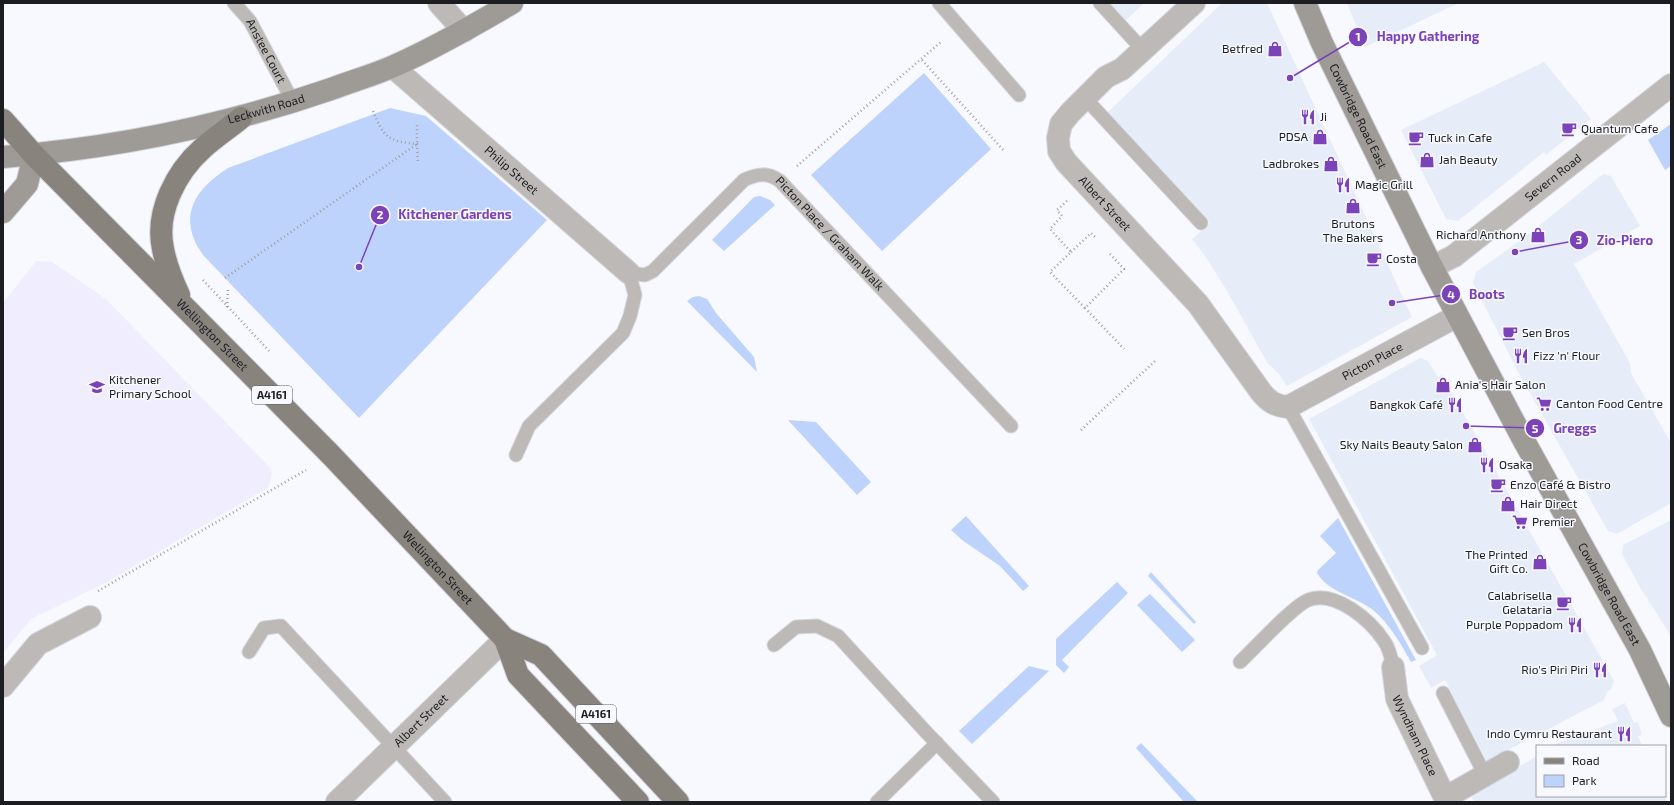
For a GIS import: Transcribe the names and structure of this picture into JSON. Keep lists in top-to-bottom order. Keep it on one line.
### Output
{"streets":{"main road":["Wellington Street","A4161"],"street":["Leckwith Road","Cowbridge Road East","Philip Street","Severn Road","Albert Street","Picton Place","Wyndham Place"],"lane":["Anstee Court","Picton Place / Graham Walk"]},"crossings":[["Anstee Court","Leckwith Road"],["Leckwith Road","Philip Street"],["Leckwith Road","Wellington Street"],["Leckwith Road","A4161"],["Cowbridge Road East","Severn Road"],["Cowbridge Road East","Picton Place"],["Philip Street","Picton Place / Graham Walk"],["Albert Street","Wellington Street"],["Albert Street","Picton Place"],["Wellington Street","A4161"]],"places":{"shop":["Betfred","PDSA","Jah Beauty","Ladbrokes","Brutons The Bakers","Richard Anthony","Ania's Hair Salon","Sky Nails Beauty Salon","Hair Direct","The Printed Gift Co."],"other":["Happy Gathering","Zio-Piero","Kitchener Gardens","Boots","Greggs"],"restaurant":["Ji","Magic Grill","Fizz 'n' Flour","Bangkok Café","Osaka","Purple Poppadom","Rio's Piri Piri","Indo Cymru Restaurant"],"cafe":["Quantum Cafe","Tuck in Cafe","Costa","Sen Bros","Enzo Café & Bistro","Calabrisella Gelataria"],"school or university":["Kitchener Primary School"],"supermarket":["Canton Food Centre","Premier"]},"legend":["Road","Park"]}
